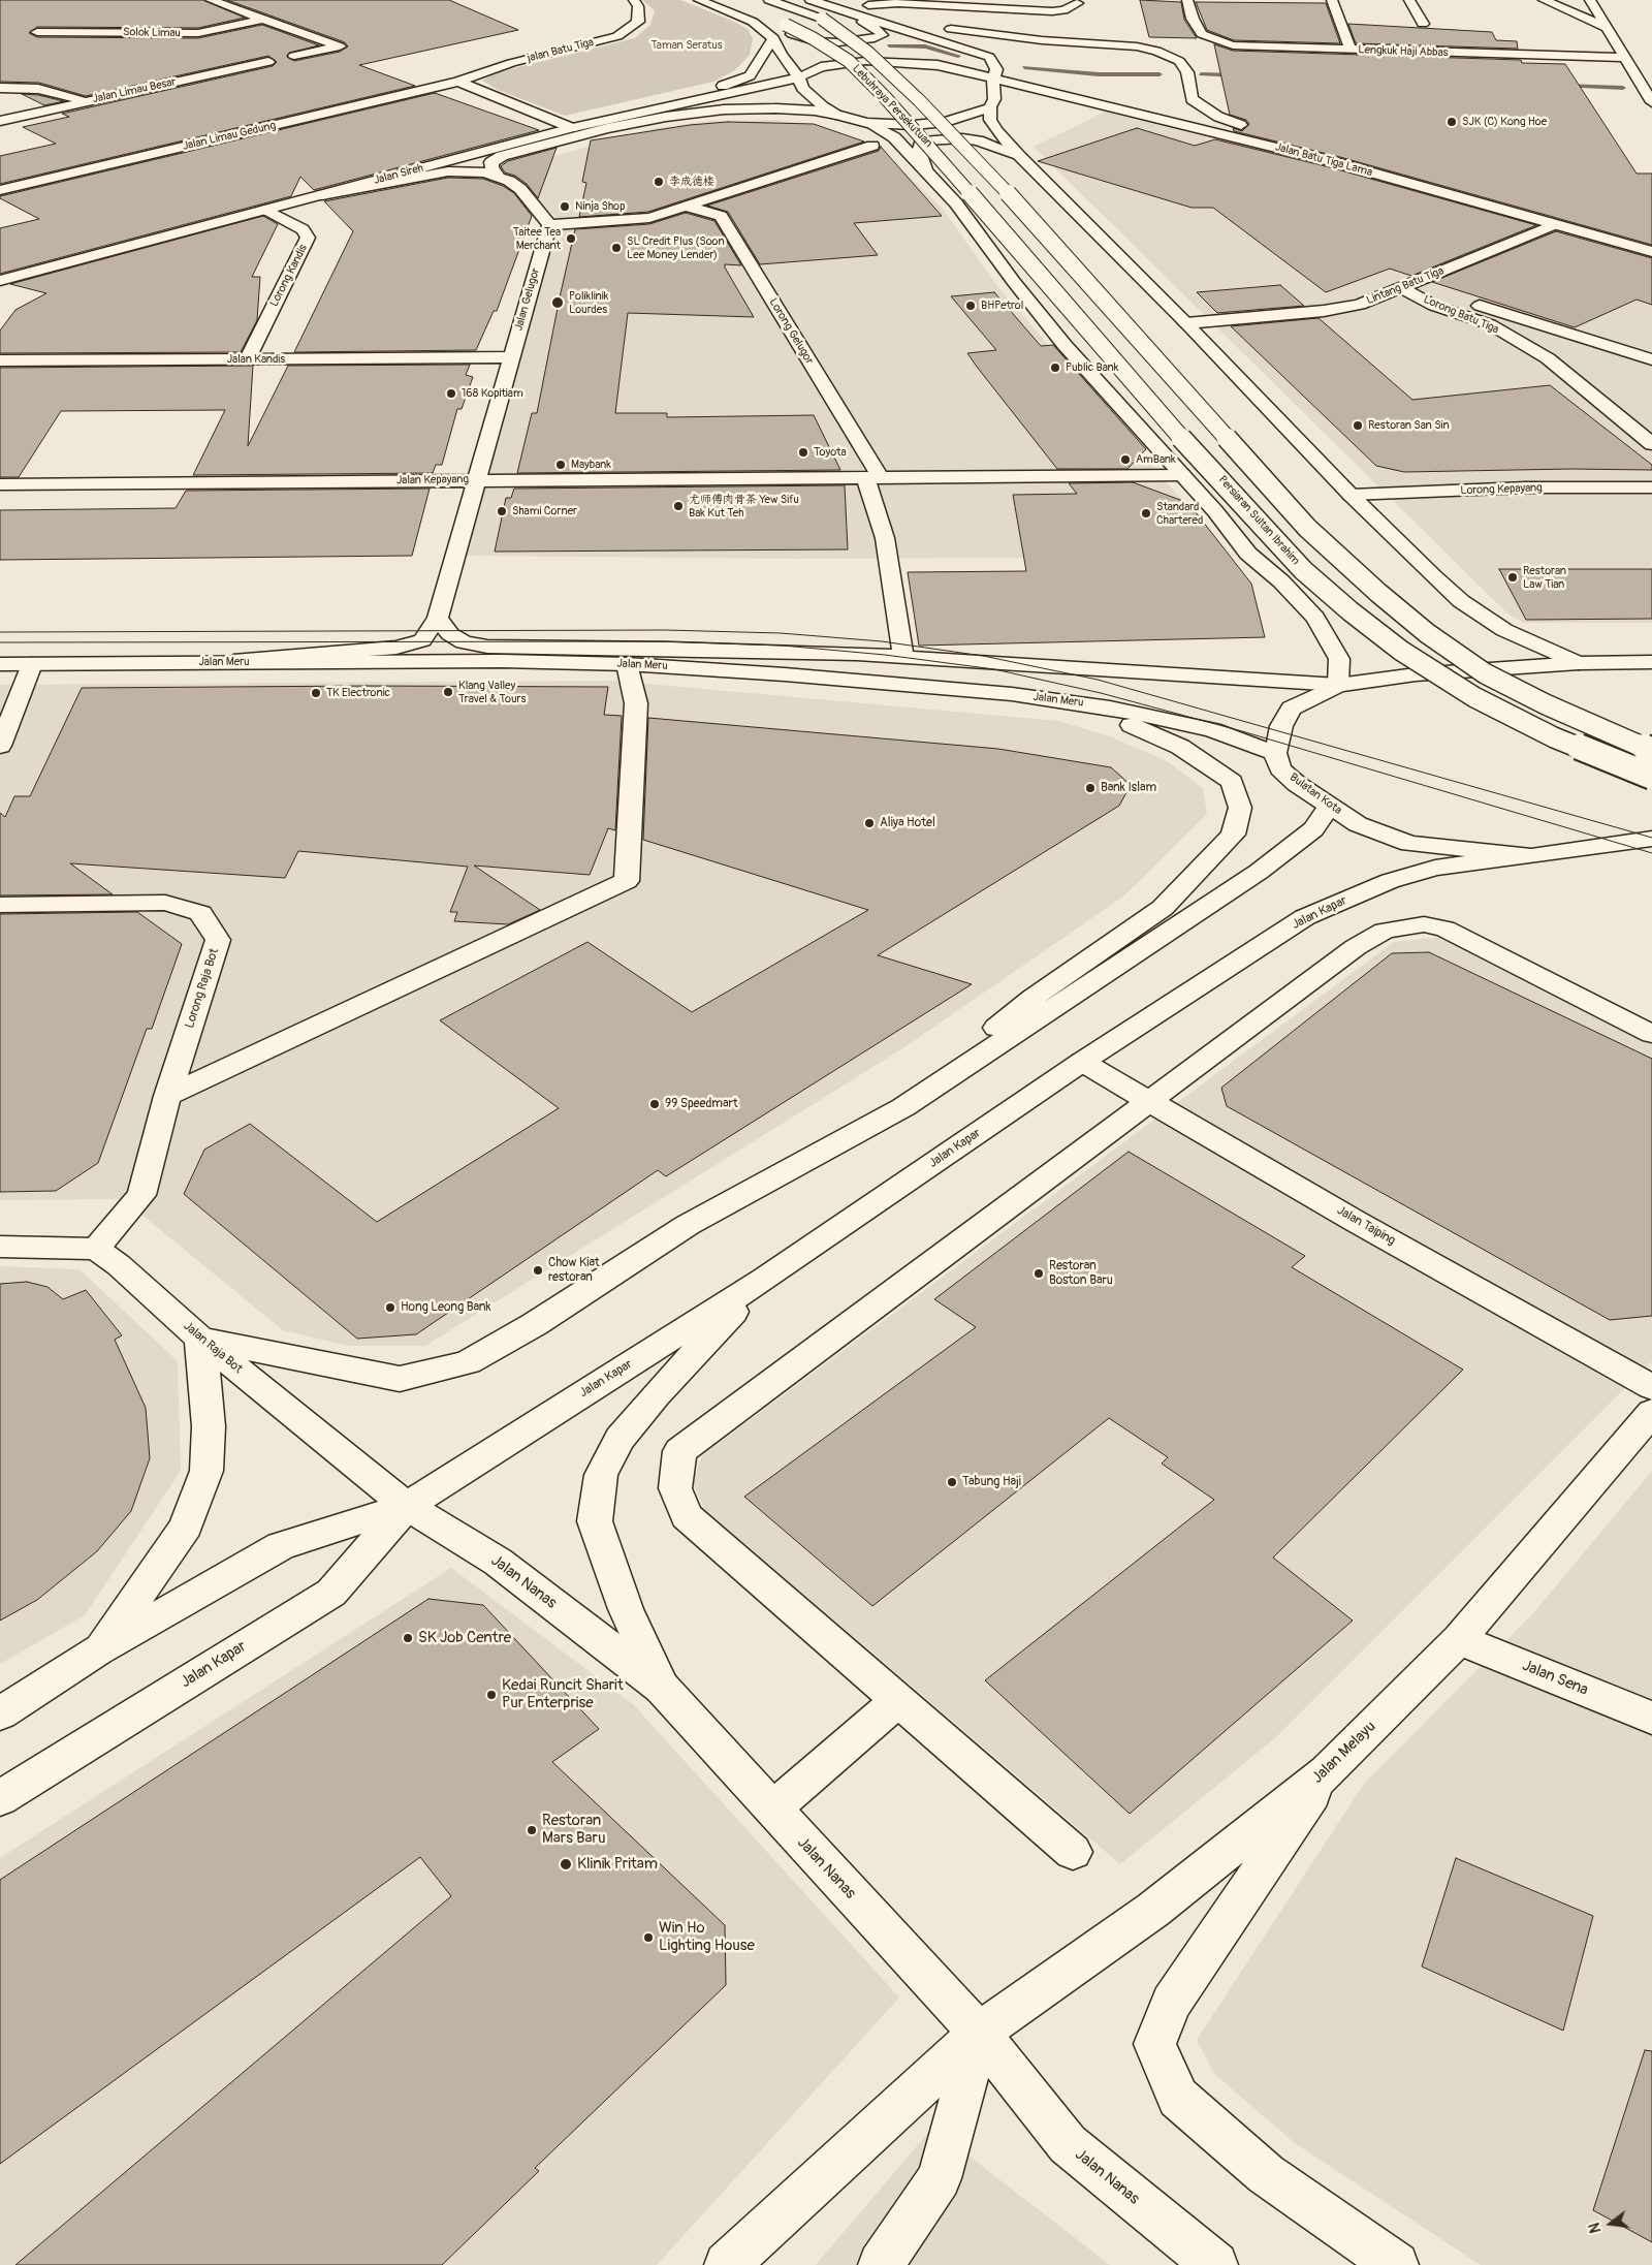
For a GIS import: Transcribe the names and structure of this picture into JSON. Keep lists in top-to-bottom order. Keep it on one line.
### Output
{"streets":{"main road":["Solok Limau","jalan Batu Tiga","Lengkuk Haji Abbas","Jalan Limau Besar","Lebuhraya Persekutuan","Jalan Limau Gedung","Jalan Batu Tiga Lama","Jalan Sireh","Lorong Kandis","Lintang Batu Tiga","Jalan Gelugor","Lorong Batu Tiga","Lorong Gelugor","Jalan Kandis","Jalan Kepayang","Lorong Kepayang","Persiaran Sultan Ibrahim","Jalan Meru","Bulatan Kota","Jalan Kapar","Lorong Raja Bot","Jalan Taiping","Jalan Raja Bot","Jalan Nanas","Jalan Sena","Jalan Melayu"]},"crossings":[["jalan Batu Tiga","Jalan Limau Gedung"],["Lebuhraya Persekutuan","Persiaran Sultan Ibrahim"],["Jalan Batu Tiga Lama","Jalan Sireh"],["Jalan Batu Tiga Lama","Lintang Batu Tiga"],["Jalan Sireh","Lorong Kandis"],["Lorong Kandis","Jalan Kandis"],["Lintang Batu Tiga","Lorong Batu Tiga"],["Jalan Gelugor","Jalan Kandis"],["Jalan Gelugor","Jalan Kepayang"],["Jalan Gelugor","Jalan Meru"],["Lorong Gelugor","Jalan Kepayang"],["Lorong Gelugor","Jalan Meru"],["Jalan Meru","Bulatan Kota"],["Bulatan Kota","Jalan Kapar"],["Jalan Kapar","Jalan Taiping"],["Jalan Kapar","Jalan Raja Bot"],["Jalan Kapar","Jalan Nanas"],["Lorong Raja Bot","Jalan Raja Bot"],["Jalan Raja Bot","Jalan Nanas"],["Jalan Nanas","Jalan Melayu"],["Jalan Sena","Jalan Melayu"]],"parks":["Taman Seratus"],"places":["SJK (C) Kong Hoe","李成德楼","Ninja Shop","Taitee Tea Merchant","SL Credit Plus (Soon Lee Money Lender)","Poliklinik Lourdes","BHPetrol","Public Bank","168 Kopitiam","Restoran San Sin","Toyota","AmBank","Maybank","尤师傅肉骨茶 Yew Sifu Bak Kut Teh","Shami Corner","Standard Chartered","Restoran Law Tian","Klang Valley Travel & Tours","TK Electronic","Bank Islam","Aliya Hotel","99 Speedmart","Chow Kiat restoran","Restoran Boston Baru","Hong Leong Bank","Tabung Haji","SK Job Centre","Kedai Runcit Sharit Pur Enterprise","Restoran Mars Baru","Klinik Pritam","Win Ho Lighting House"],"north":"left"}
